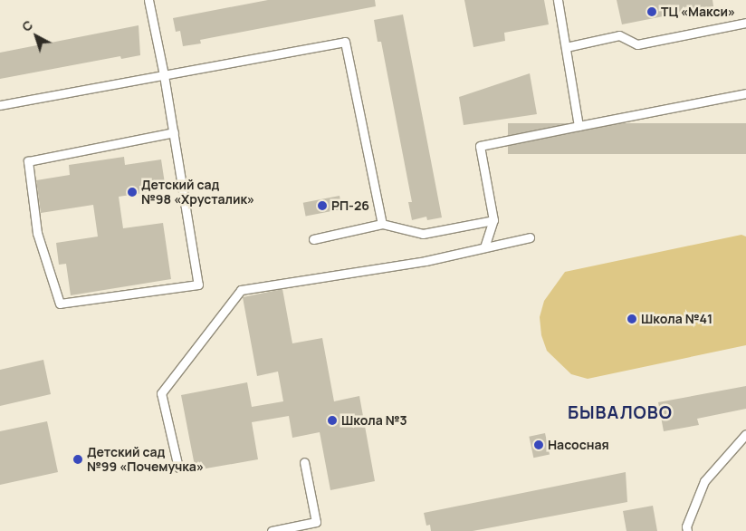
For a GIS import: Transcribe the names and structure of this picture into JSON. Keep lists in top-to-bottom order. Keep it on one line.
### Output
{"districts":["БЫВАЛОВО"],"places":["ТЦ «Макси»","Детский сад №98 «Хрусталик»","РП-26","Школа №41","Школа №3","Насосная","Детский сад №99 «Почемучка»"],"north":"top left"}
